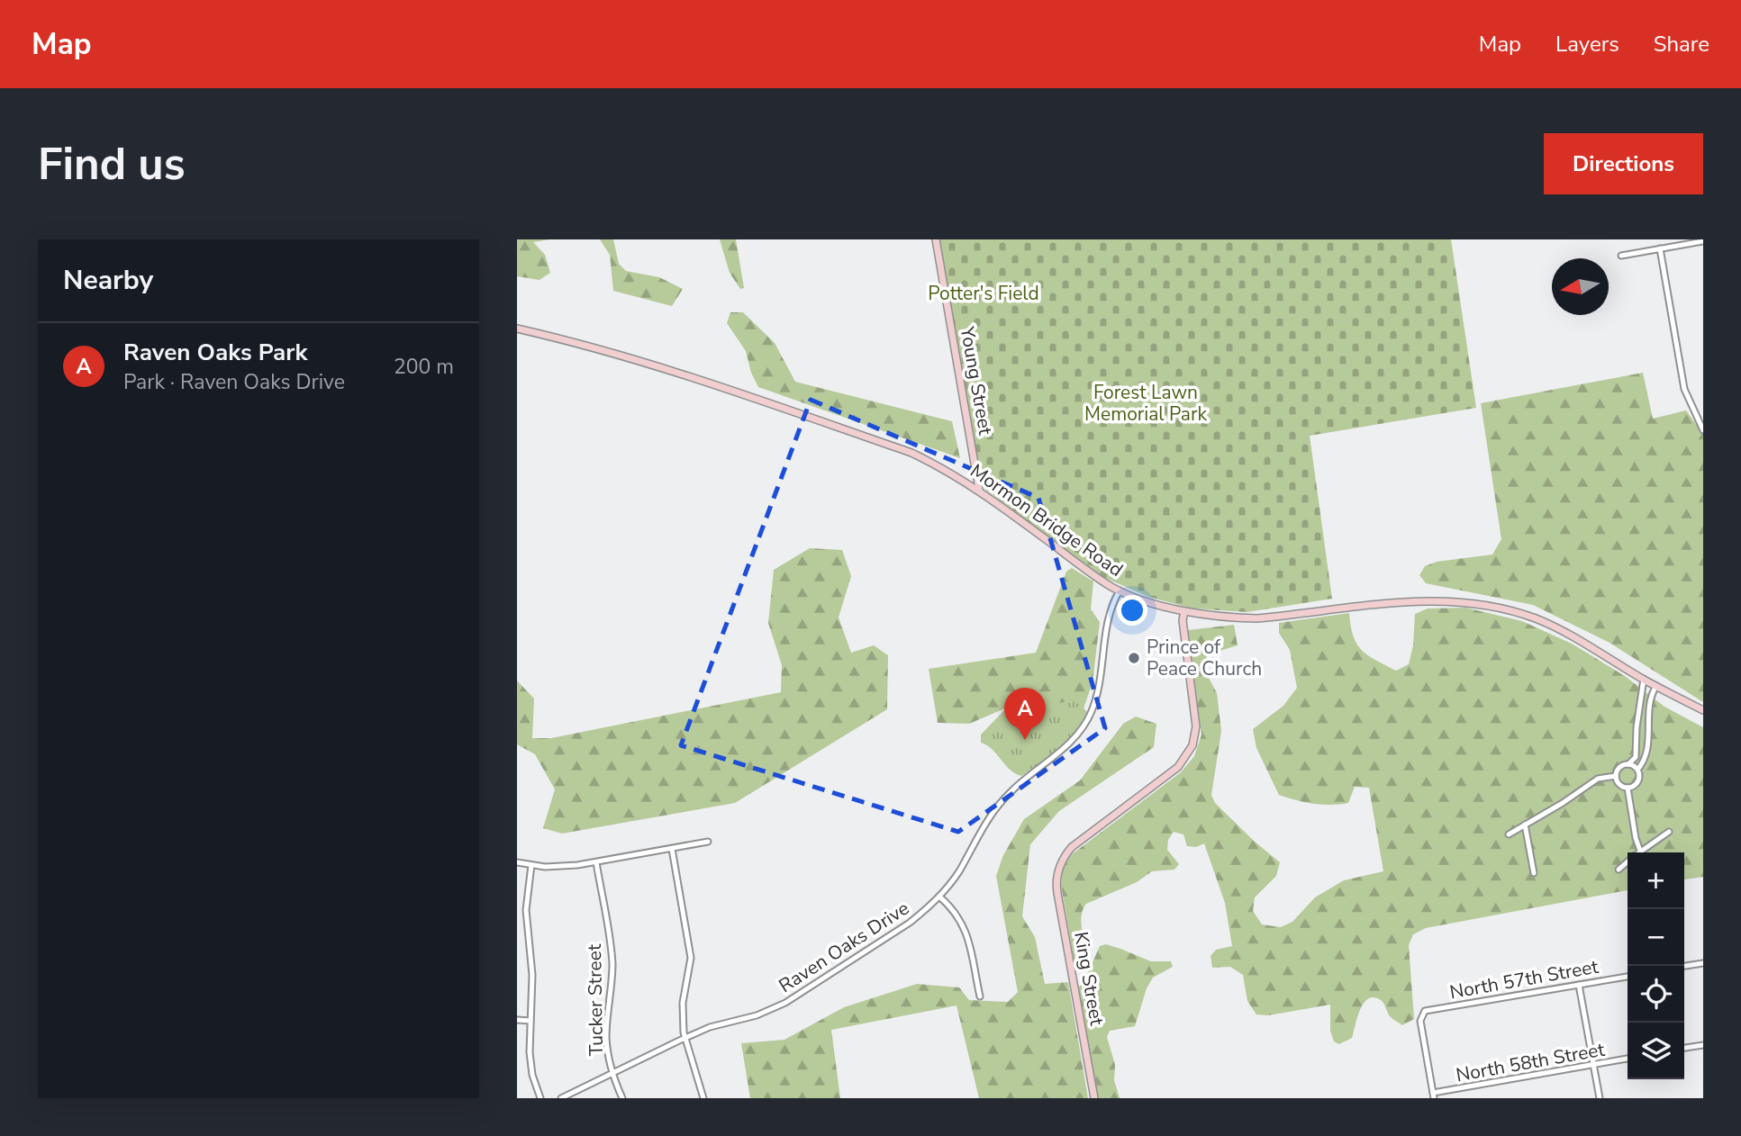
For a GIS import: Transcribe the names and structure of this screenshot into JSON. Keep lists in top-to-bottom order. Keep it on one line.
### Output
{"streets":{"main road":["Young Street","Mormon Bridge Road","King Street"],"street":["Raven Oaks Drive","North 57th Street","Tucker Street","North 58th Street"]},"crossings":[["Young Street","Mormon Bridge Road"],["Mormon Bridge Road","Raven Oaks Drive"],["Mormon Bridge Road","King Street"],["Raven Oaks Drive","Tucker Street"],["North 57th Street","North 58th Street"]],"parks":["Potter's Field","Forest Lawn Memorial Park"],"places":["Prince of Peace Church"],"north":"left","page":{"header":"Map","nav":["Map","Layers","Share"],"buttons":"Directions","title":"Find us","heading":"Nearby","list":[{"mark":"A","name":"Raven Oaks Park","note":"Park · Raven Oaks Drive","value":"200 m"}],"pins":"A","map_buttons":["+","−"]}}
